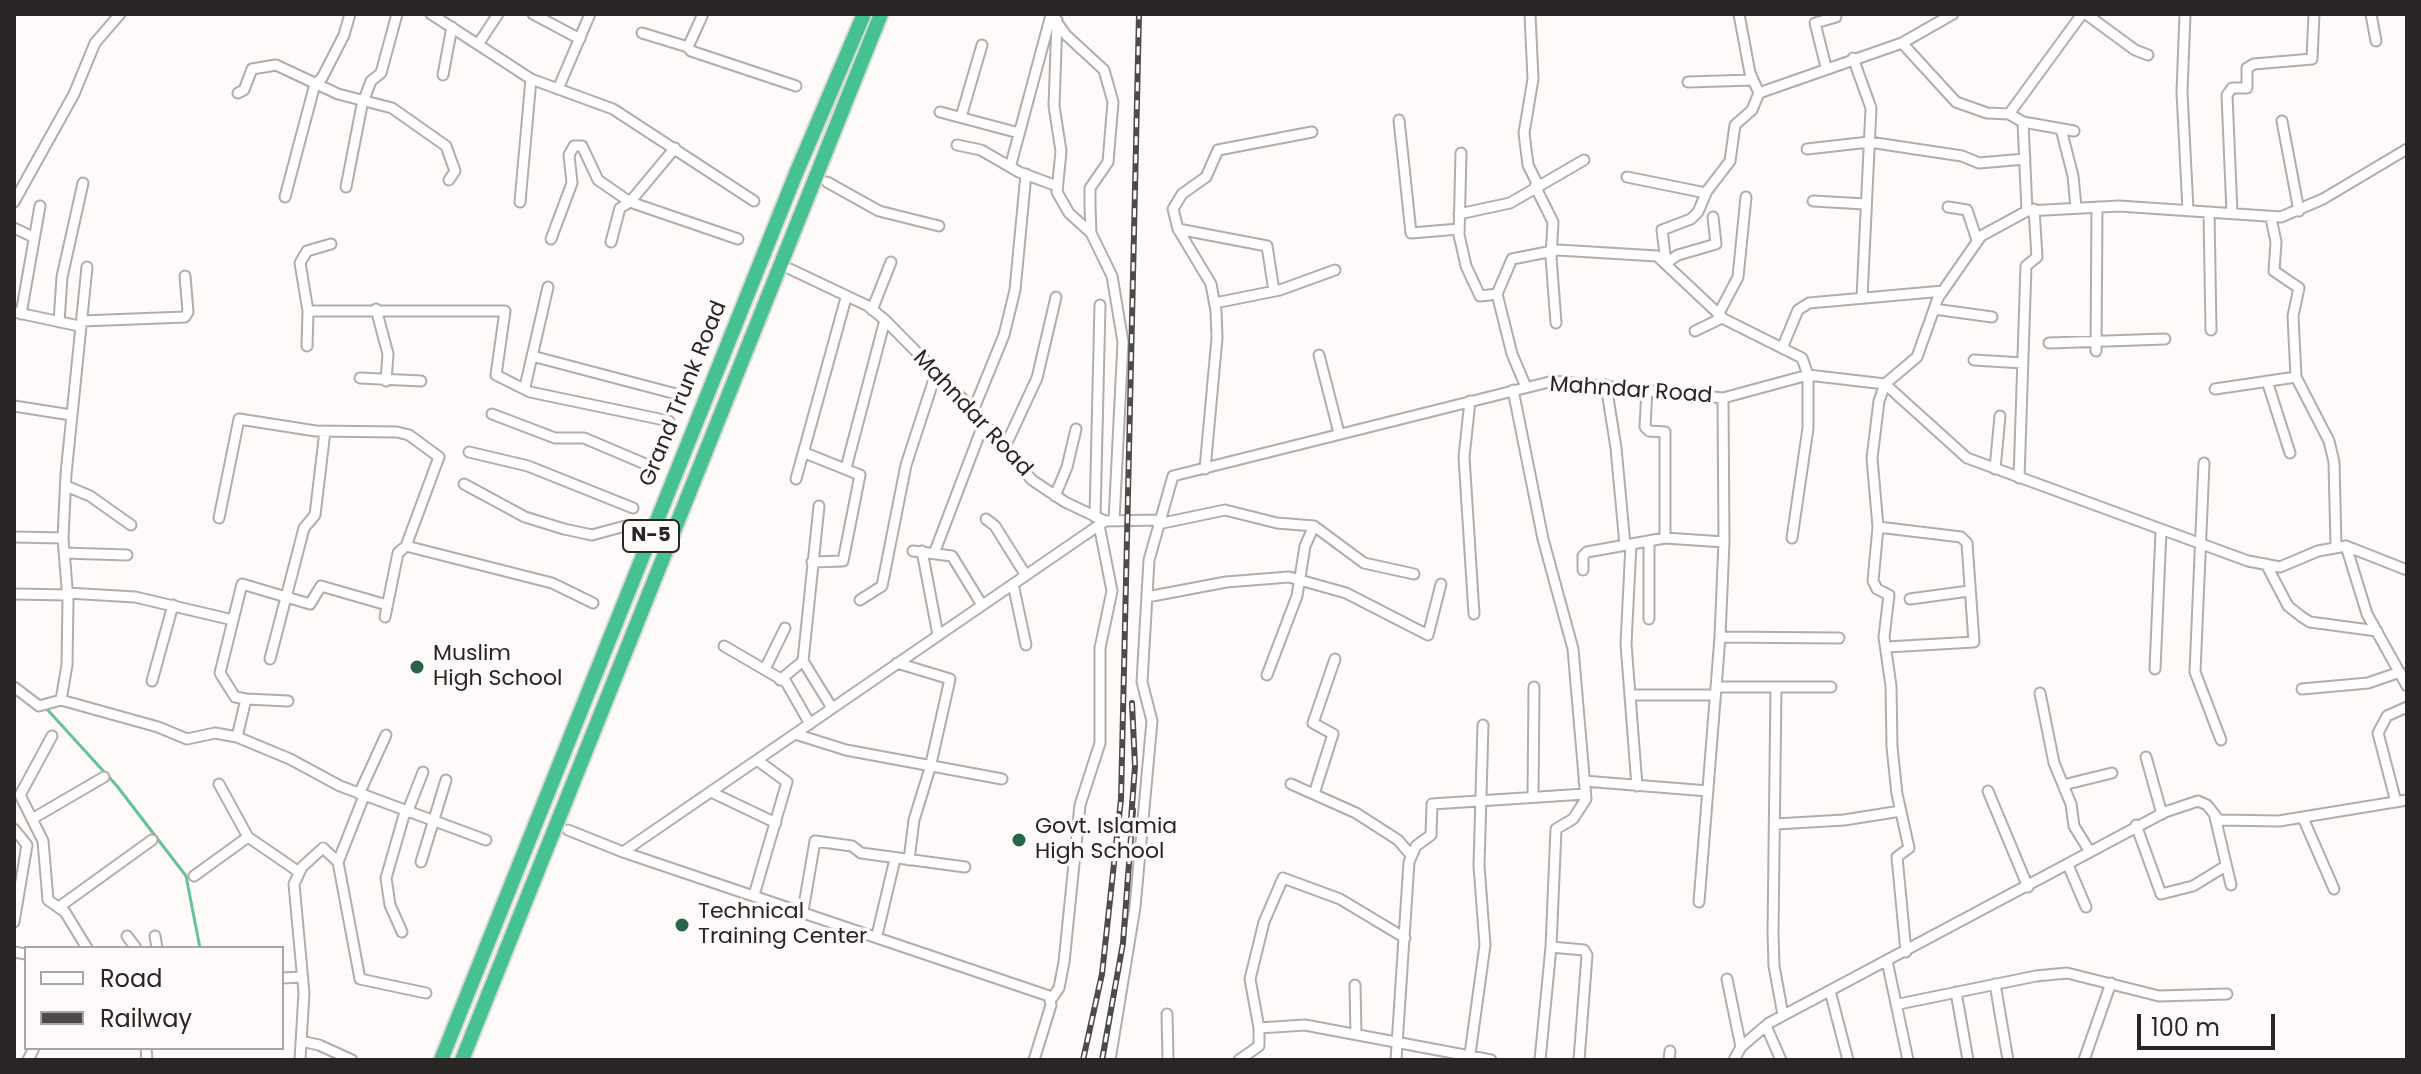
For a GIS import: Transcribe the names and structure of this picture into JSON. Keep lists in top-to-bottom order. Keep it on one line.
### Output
{"streets":{"highway":["Grand Trunk Road","N-5"],"street":["Mahndar Road"]},"places":["Muslim High School","Govt. Islamia High School","Technical Training Center"],"legend":["Road","Railway"],"scale_bar":"100 m"}
